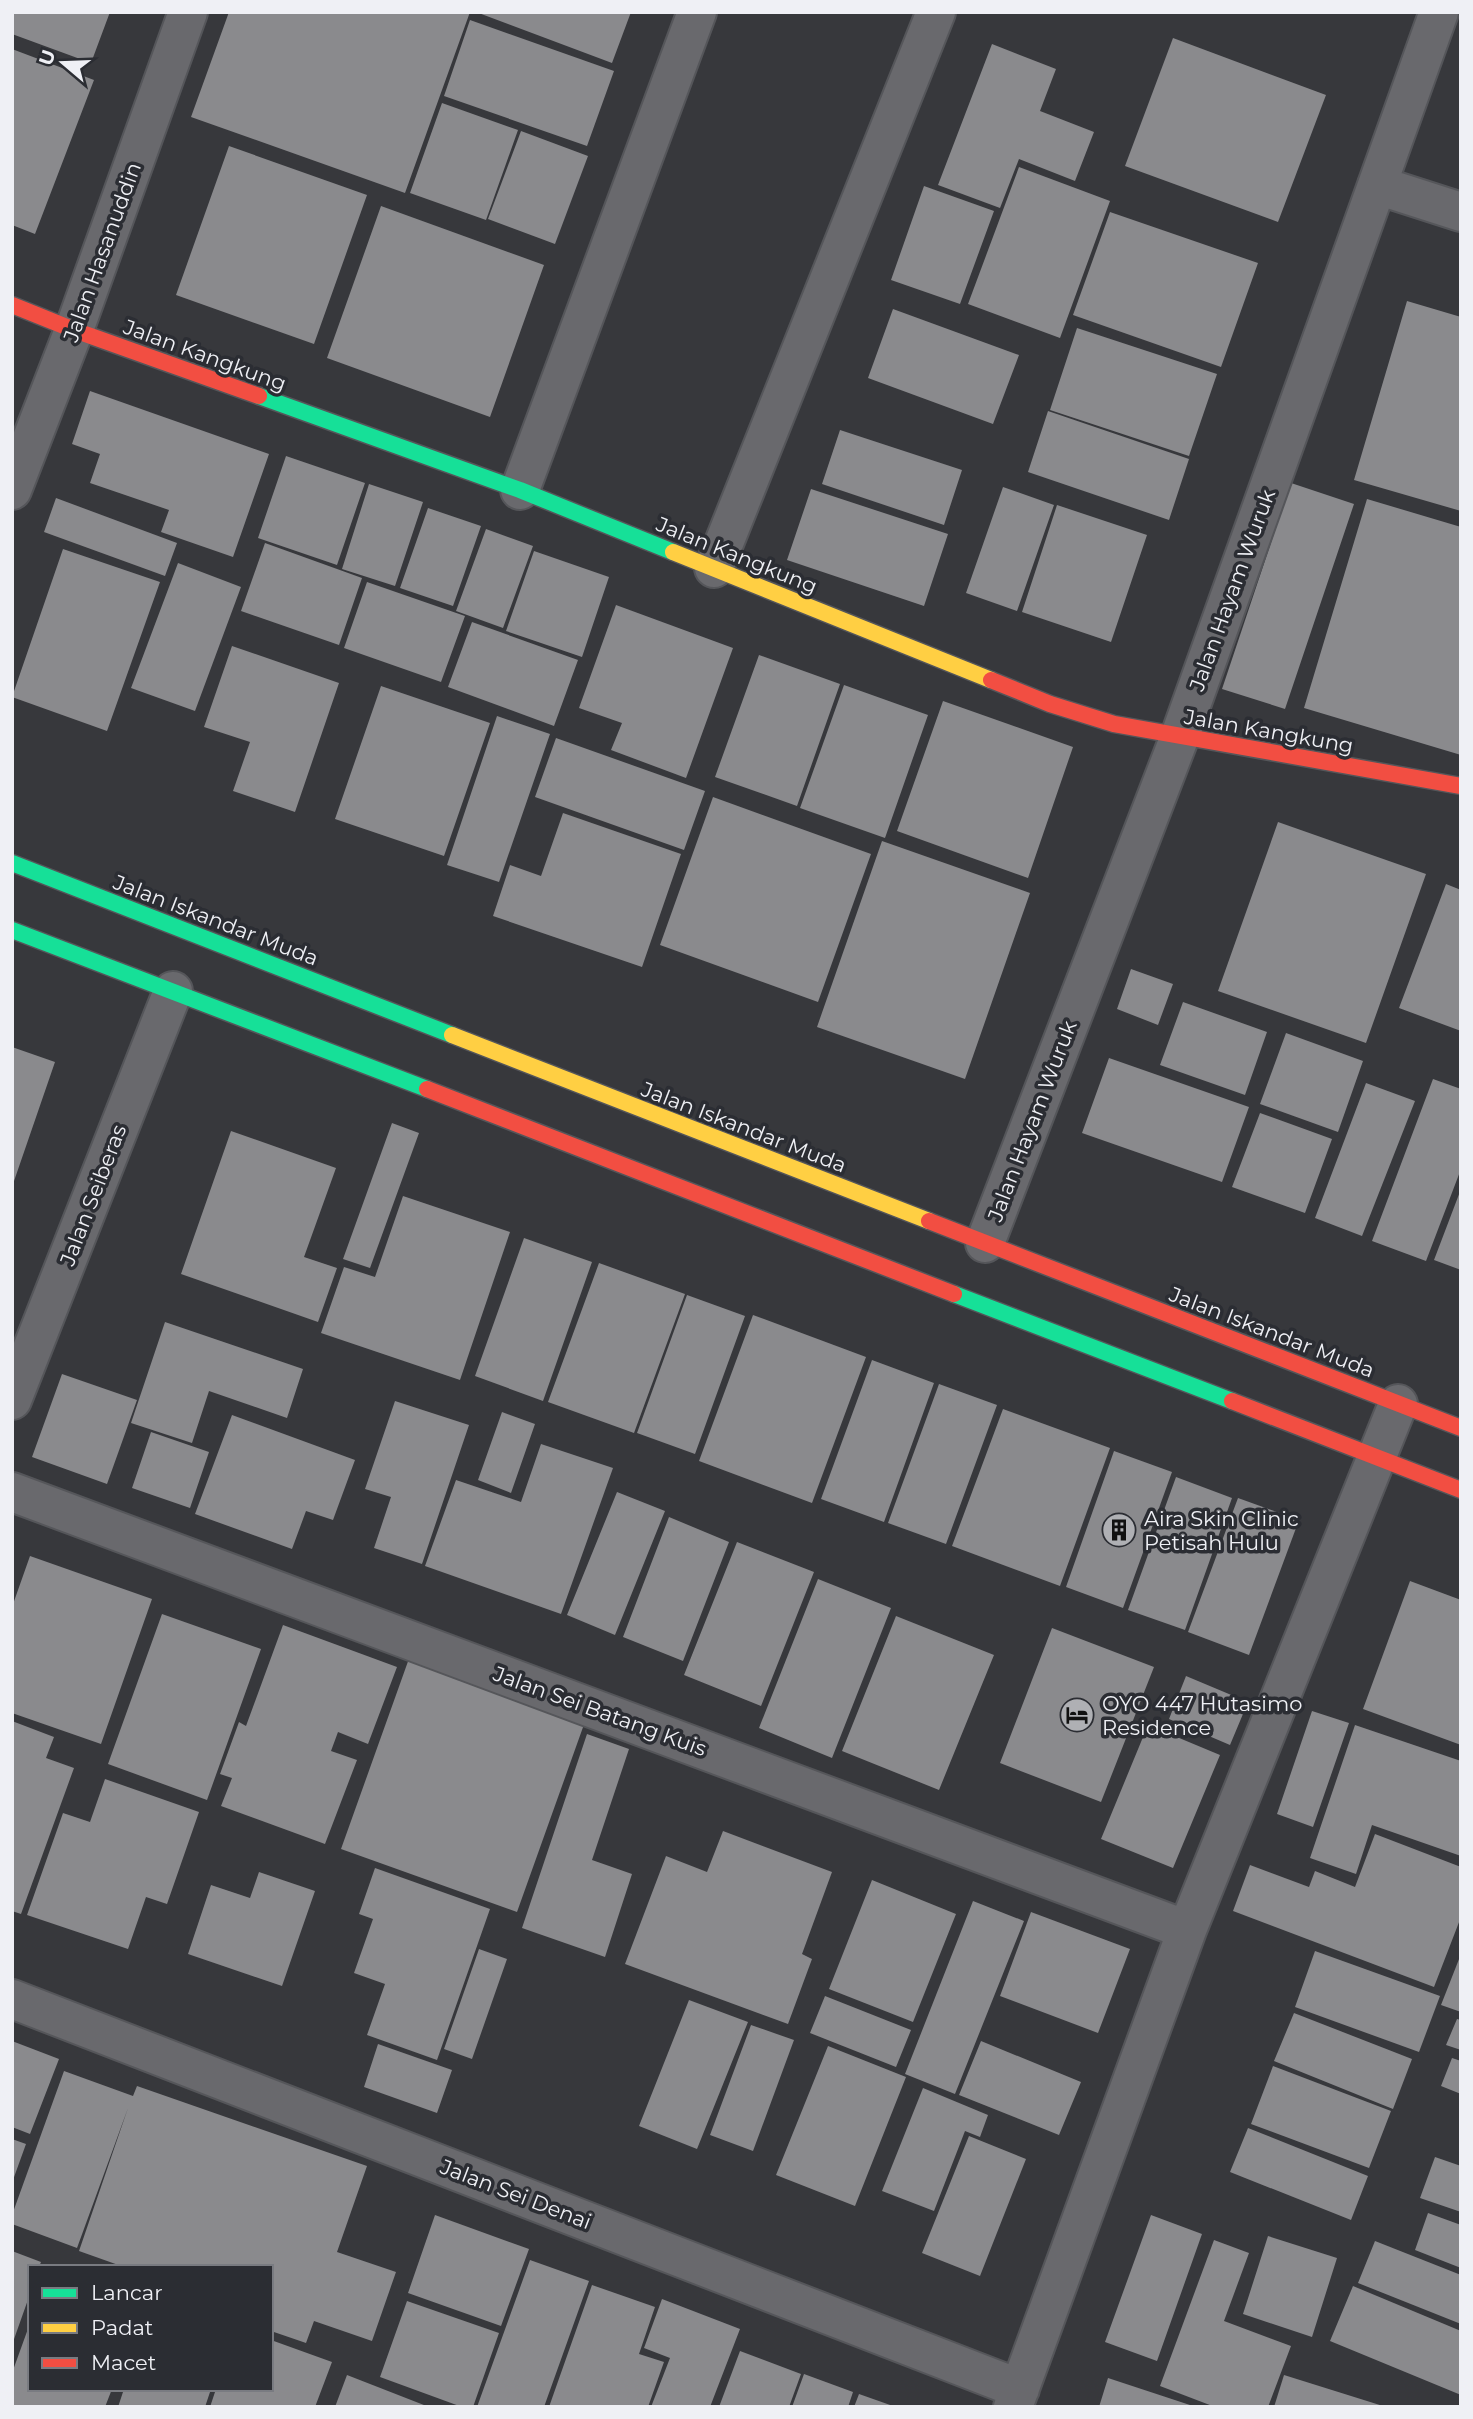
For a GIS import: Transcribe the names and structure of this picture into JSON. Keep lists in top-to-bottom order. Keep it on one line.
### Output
{"streets":{"main road":["Jalan Kangkung","Jalan Iskandar Muda"],"street":["Jalan Hasanuddin","Jalan Hayam Wuruk","Jalan Seiberas","Jalan Sei Batang Kuis","Jalan Sei Denai"]},"crossings":[["Jalan Hasanuddin","Jalan Kangkung"],["Jalan Kangkung","Jalan Hayam Wuruk"],["Jalan Hayam Wuruk","Jalan Iskandar Muda"]],"places":{"building":["Aira Skin Clinic Petisah Hulu"],"hotel":["OYO 447 Hutasimo Residence"]},"legend":["Lancar","Padat","Macet"],"north":"left"}
